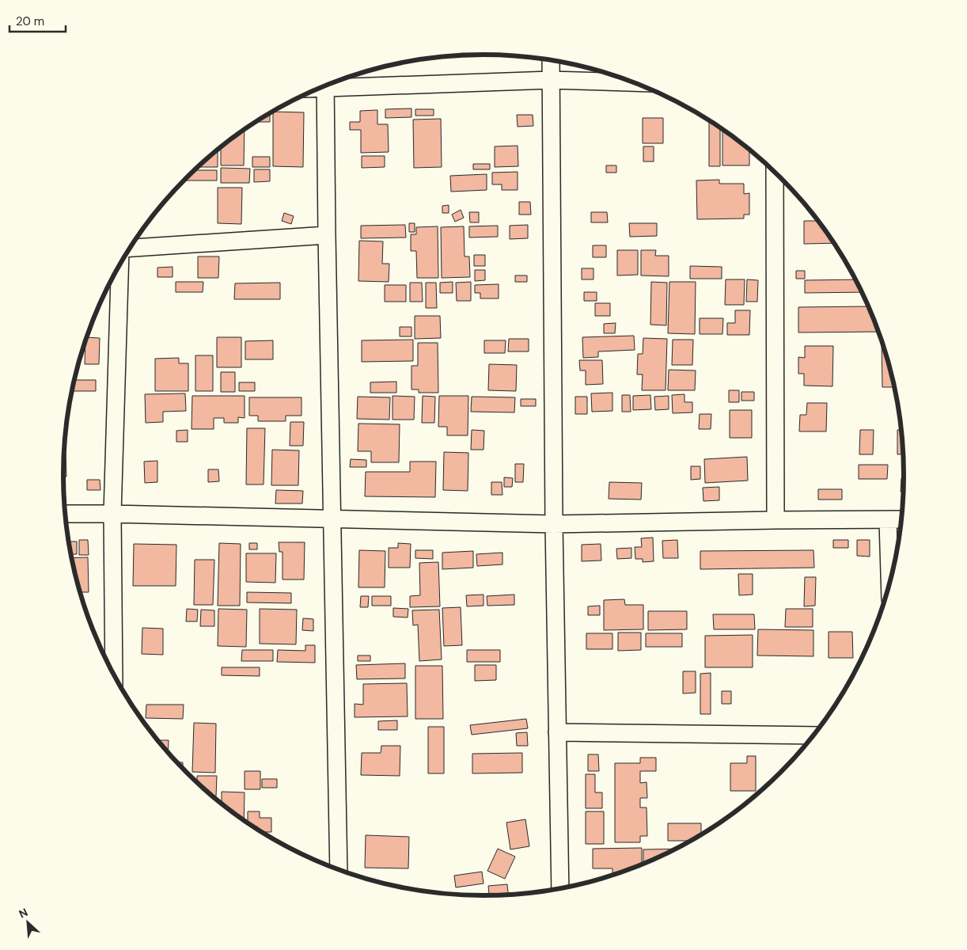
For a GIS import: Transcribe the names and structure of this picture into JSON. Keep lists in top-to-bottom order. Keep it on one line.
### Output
{"scale_bar":"20 m","north":"top left"}
